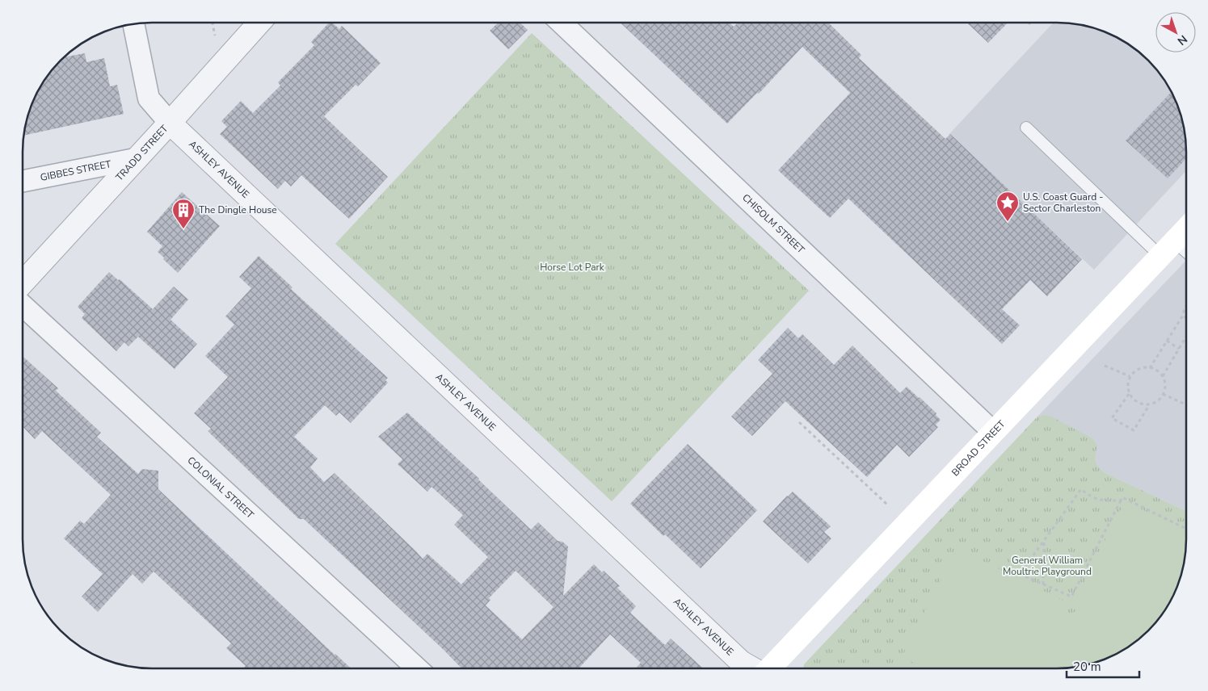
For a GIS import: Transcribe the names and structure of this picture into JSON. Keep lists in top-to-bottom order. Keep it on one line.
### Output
{"streets":{"main road":["BROAD STREET"],"street":["TRADD STREET","ASHLEY AVENUE","GIBBES STREET","CHISOLM STREET","COLONIAL STREET"]},"crossings":[["TRADD STREET","ASHLEY AVENUE"],["TRADD STREET","GIBBES STREET"],["CHISOLM STREET","BROAD STREET"]],"parks":["Horse Lot Park","General William Moultrie Playground"],"places":{"place":["U.S. Coast Guard - Sector Charleston"],"building":["The Dingle House"]},"scale_bar":"20 m","north":"bottom right"}
